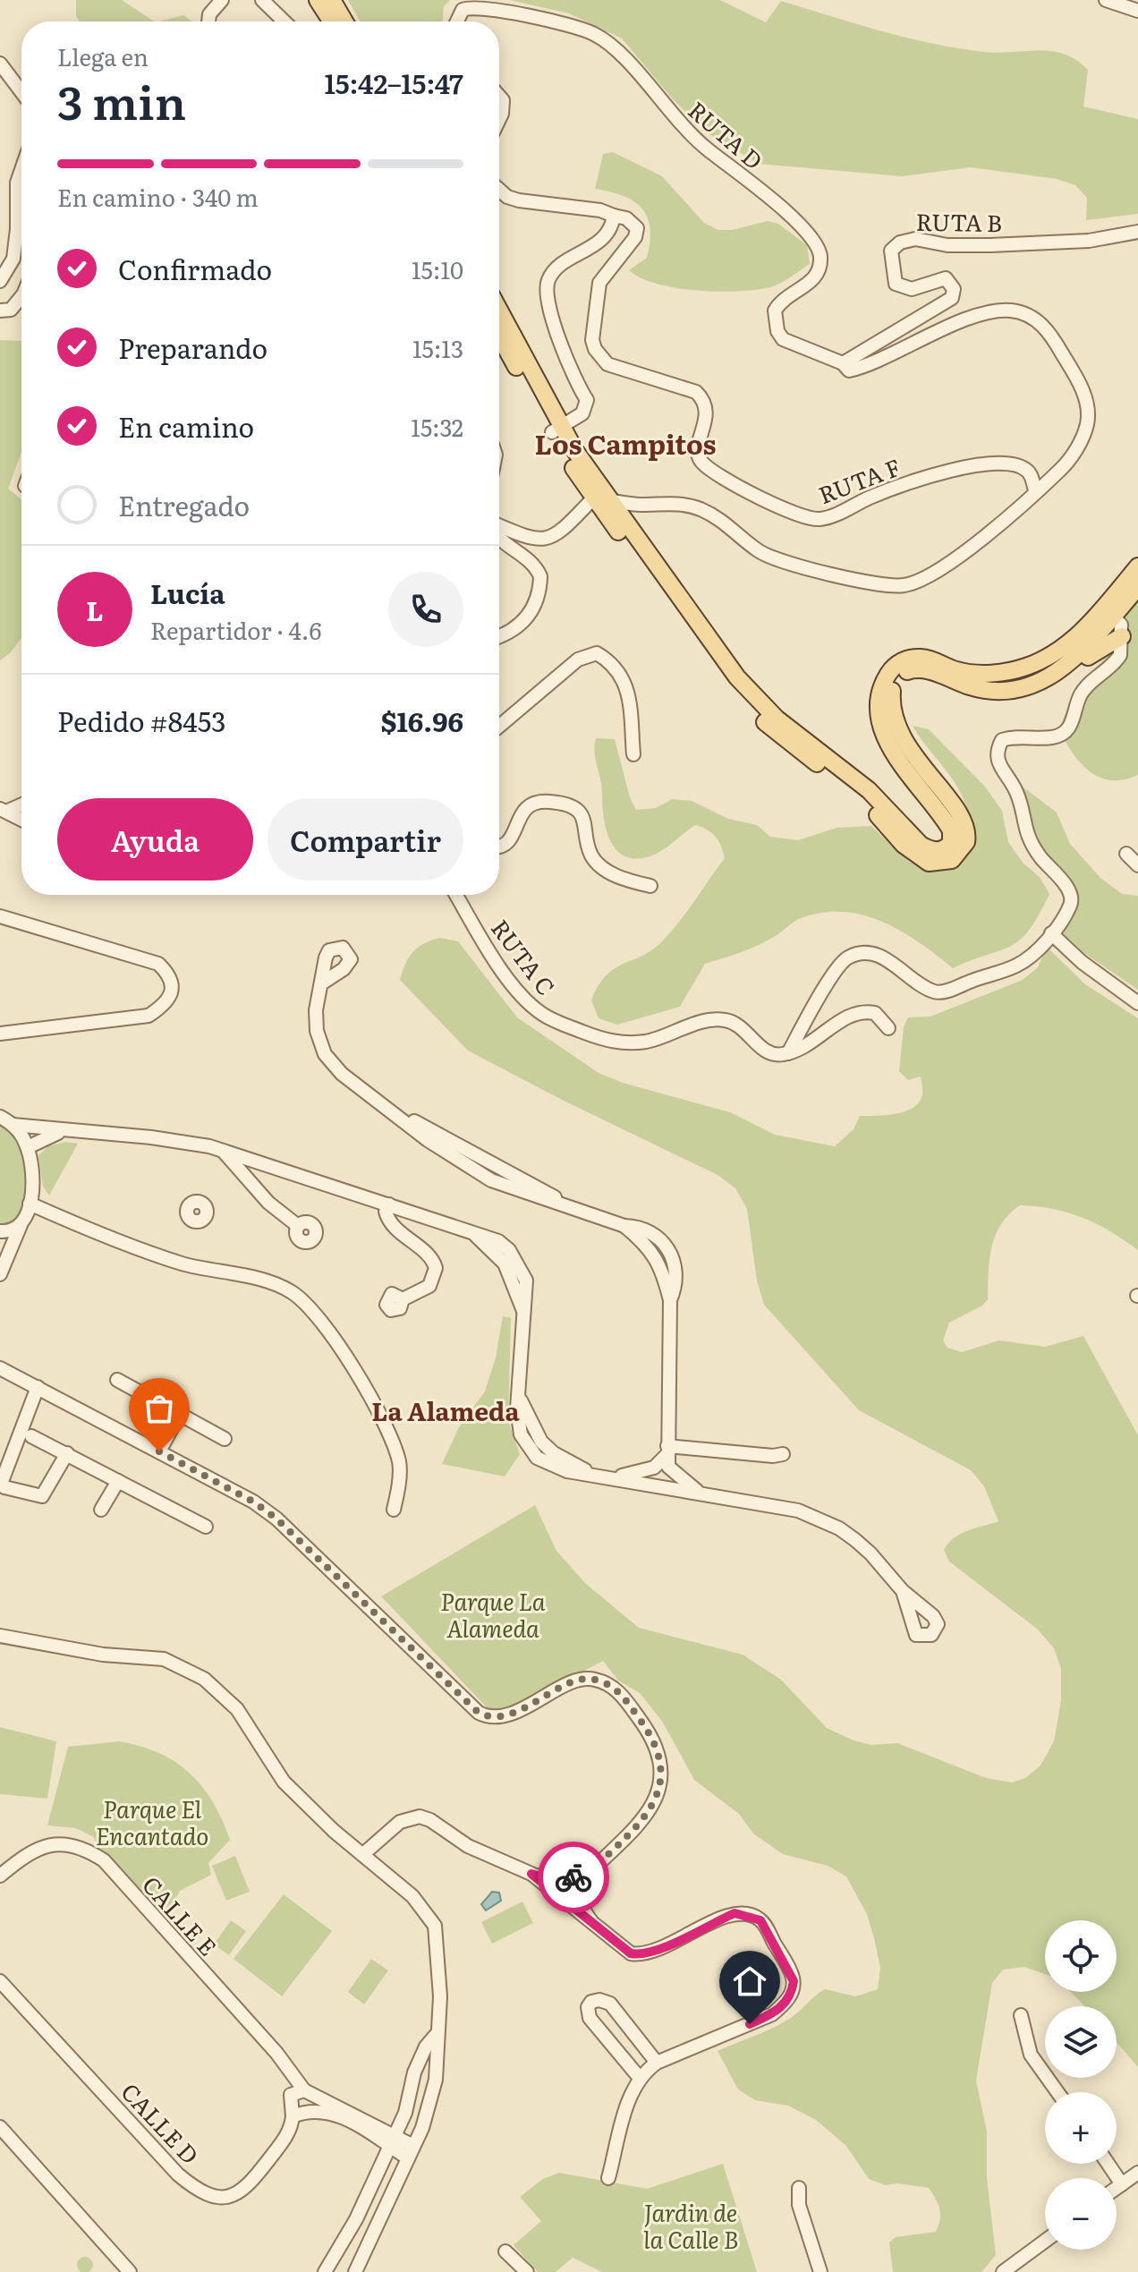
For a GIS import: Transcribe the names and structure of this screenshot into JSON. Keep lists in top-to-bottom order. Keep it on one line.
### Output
{"streets":{"street":["RUTA D","RUTA B","RUTA F","RUTA C","CALLE E","CALLE D"]},"crossings":[["RUTA D","RUTA B"],["CALLE E","CALLE D"]],"districts":["Los Campitos","La Alameda"],"parks":["Parque La Alameda","Parque El Encantado","Jardin de la Calle B"],"page":{"heading":["3 min","Llega en","15:42–15:47"],"panel":["Lucía","Repartidor · 4.6","Pedido #8453","$16.96"],"bar":"En camino · 340 m","list":[["Confirmado","15:10"],["Preparando","15:13"],["En camino","15:32"],"Entregado"],"round":"L","buttons":["Ayuda","Compartir"],"map_buttons":["+","−"]}}
